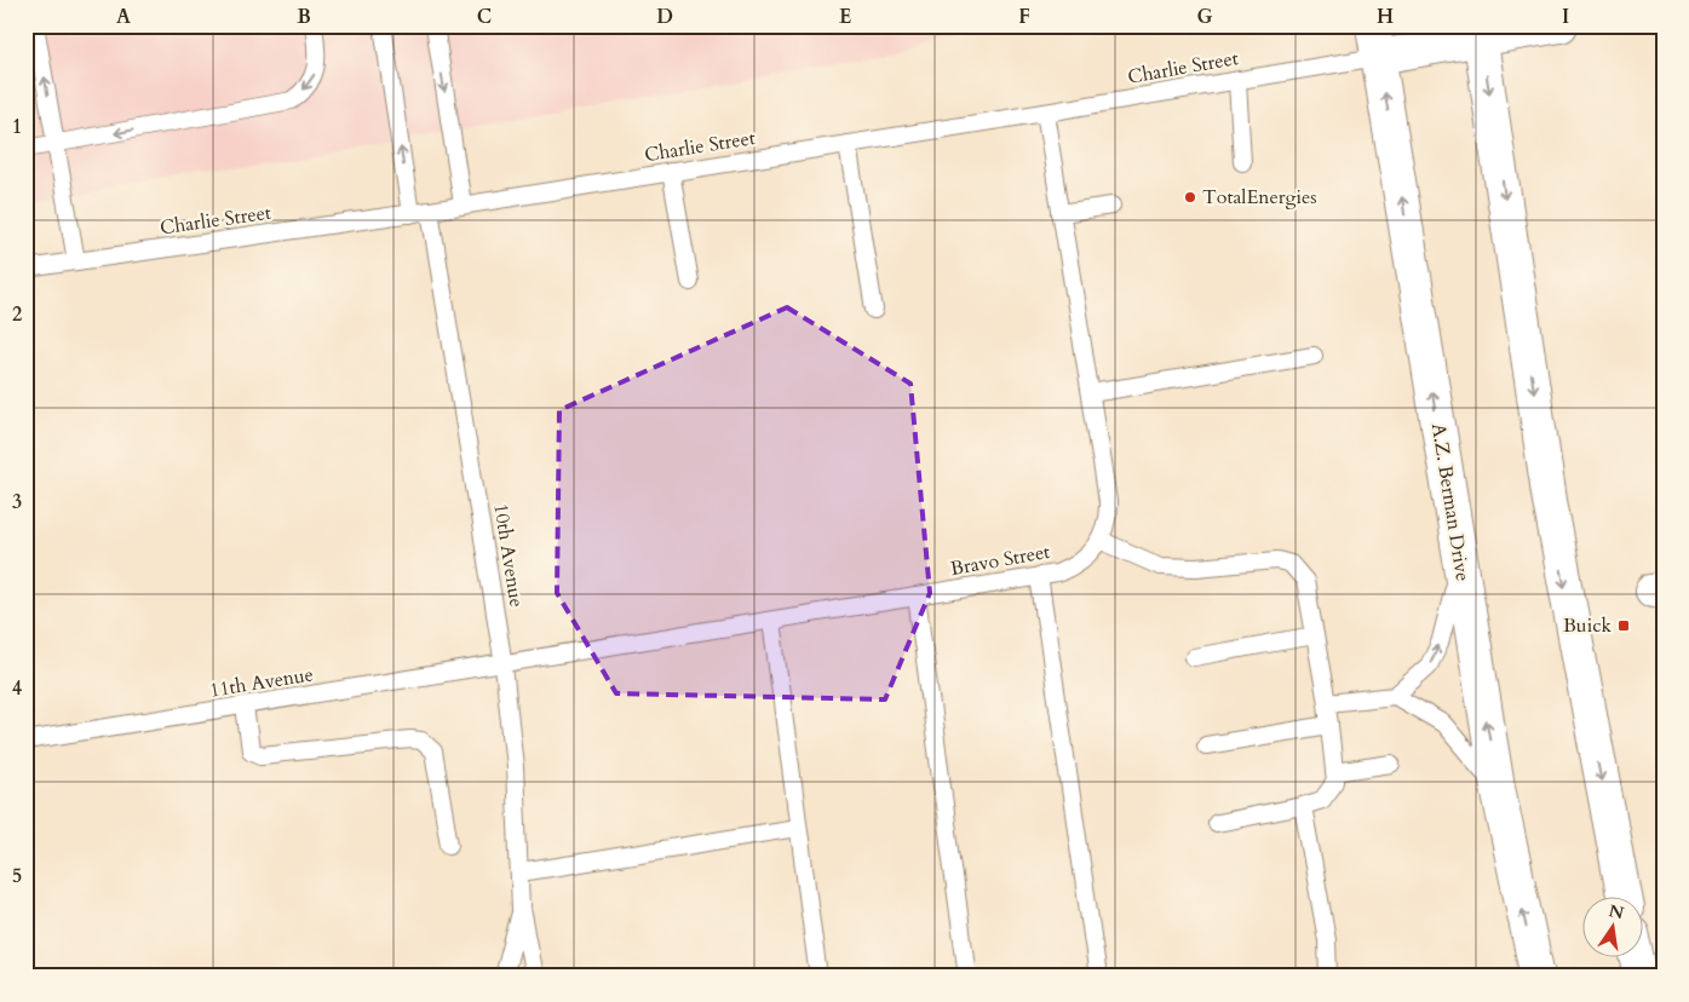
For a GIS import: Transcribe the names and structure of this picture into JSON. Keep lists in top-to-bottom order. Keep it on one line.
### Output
{"streets":{"main road":["A.Z. Berman Drive"],"lane":["Charlie Street","10th Avenue","Bravo Street","11th Avenue"]},"crossings":[["Charlie Street","A.Z. Berman Drive"],["Charlie Street","10th Avenue"],["Charlie Street","Bravo Street"],["10th Avenue","Bravo Street"],["10th Avenue","11th Avenue"],["Bravo Street","11th Avenue"]],"places":{"other":["TotalEnergies"],"transit":["Buick"]},"north":"top","grid":{"columns":["A","B","C","D","E","F","G","H","I"],"rows":["1","2","3","4","5"]}}
